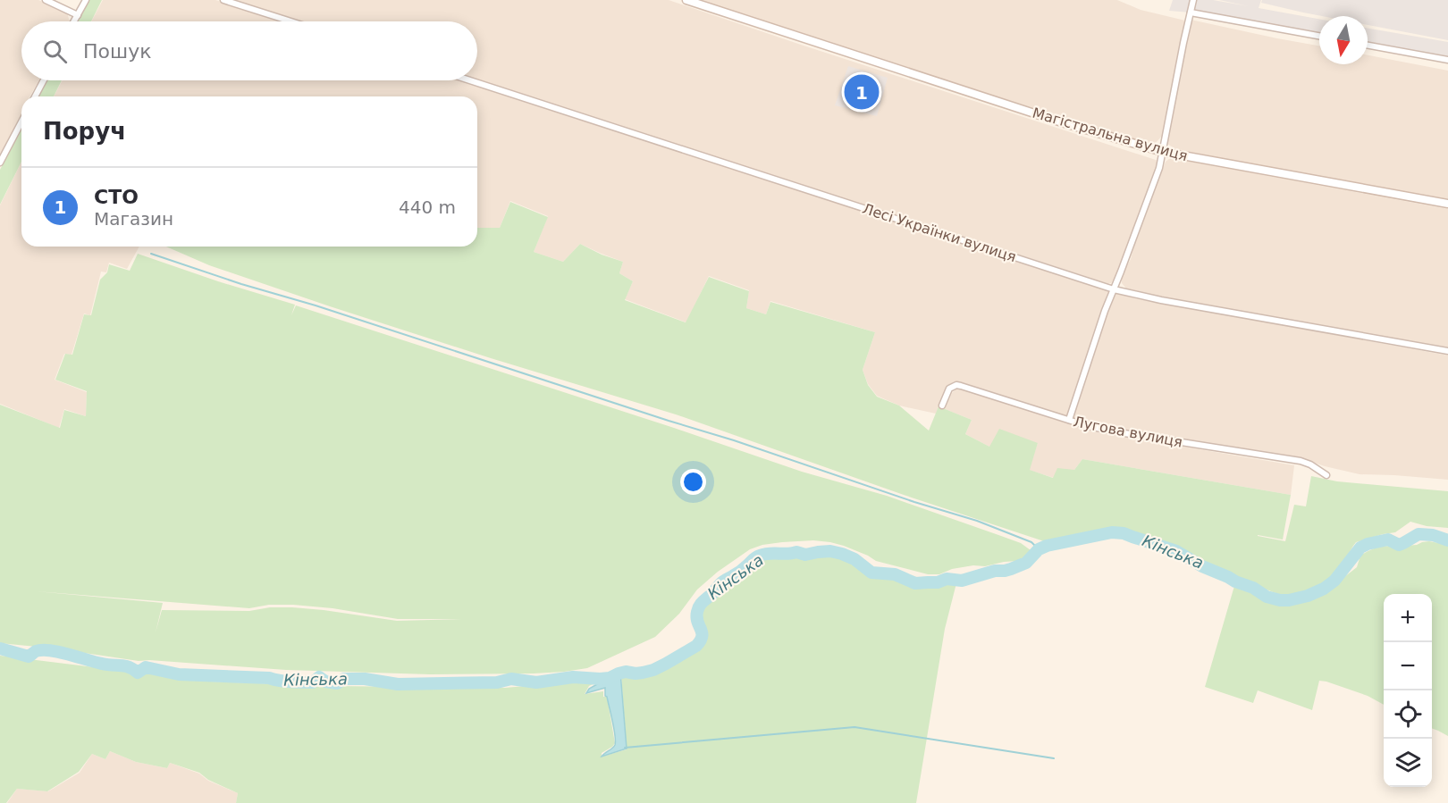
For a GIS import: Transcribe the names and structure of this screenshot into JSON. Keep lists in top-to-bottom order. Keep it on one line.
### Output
{"streets":{"main road":["Магістральна вулиця"],"street":["Лесі Українки вулиця","Лугова вулиця"]},"water":["Кінська"],"north":"bottom","page":{"search":"Пошук","pins":"1","heading":"Поруч","list":[{"mark":"1","name":"СТО","note":"Магазин","value":"440 m"}],"map_buttons":["+","−"]}}
